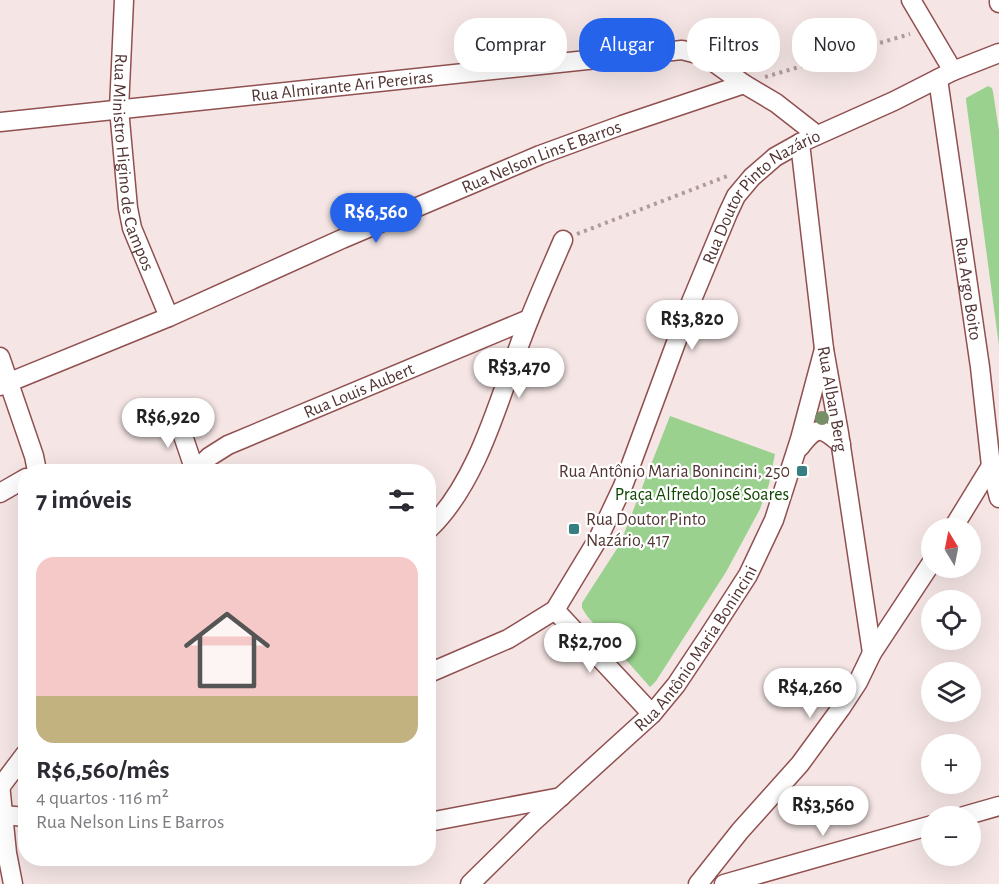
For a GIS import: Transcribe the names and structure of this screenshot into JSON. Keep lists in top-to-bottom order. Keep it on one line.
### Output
{"streets":{"street":["Rua Almirante Ari Pereiras","Rua Nelson Lins E Barros","Rua Ministro Higino de Campos","Rua Doutor Pinto Nazário","Rua Argo Boito","Rua Louis Aubert","Rua Alban Berg","Rua Antônio Maria Bonincini"]},"crossings":[["Rua Almirante Ari Pereiras","Rua Nelson Lins E Barros"],["Rua Almirante Ari Pereiras","Rua Ministro Higino de Campos"],["Rua Almirante Ari Pereiras","Rua Doutor Pinto Nazário"],["Rua Almirante Ari Pereiras","Rua Alban Berg"],["Rua Nelson Lins E Barros","Rua Ministro Higino de Campos"],["Rua Doutor Pinto Nazário","Rua Argo Boito"],["Rua Doutor Pinto Nazário","Rua Alban Berg"],["Rua Alban Berg","Rua Antônio Maria Bonincini"]],"parks":["Praça Alfredo José Soares"],"places":{"transit":["Rua Antônio Maria Bonincini, 250","Rua Doutor Pinto Nazário, 417"]},"north":"top","page":{"chip":["Comprar","Alugar","Filtros","Novo"],"price":["R$6,560","R$3,820","R$3,470","R$6,920","R$2,700","R$4,260","R$3,560"],"heading":"7 imóveis","map_buttons":["+","−"],"list":[{"name":"R$6,560/mês","note":"4 quartos · 116 m² · Rua Nelson Lins E Barros"}]}}
